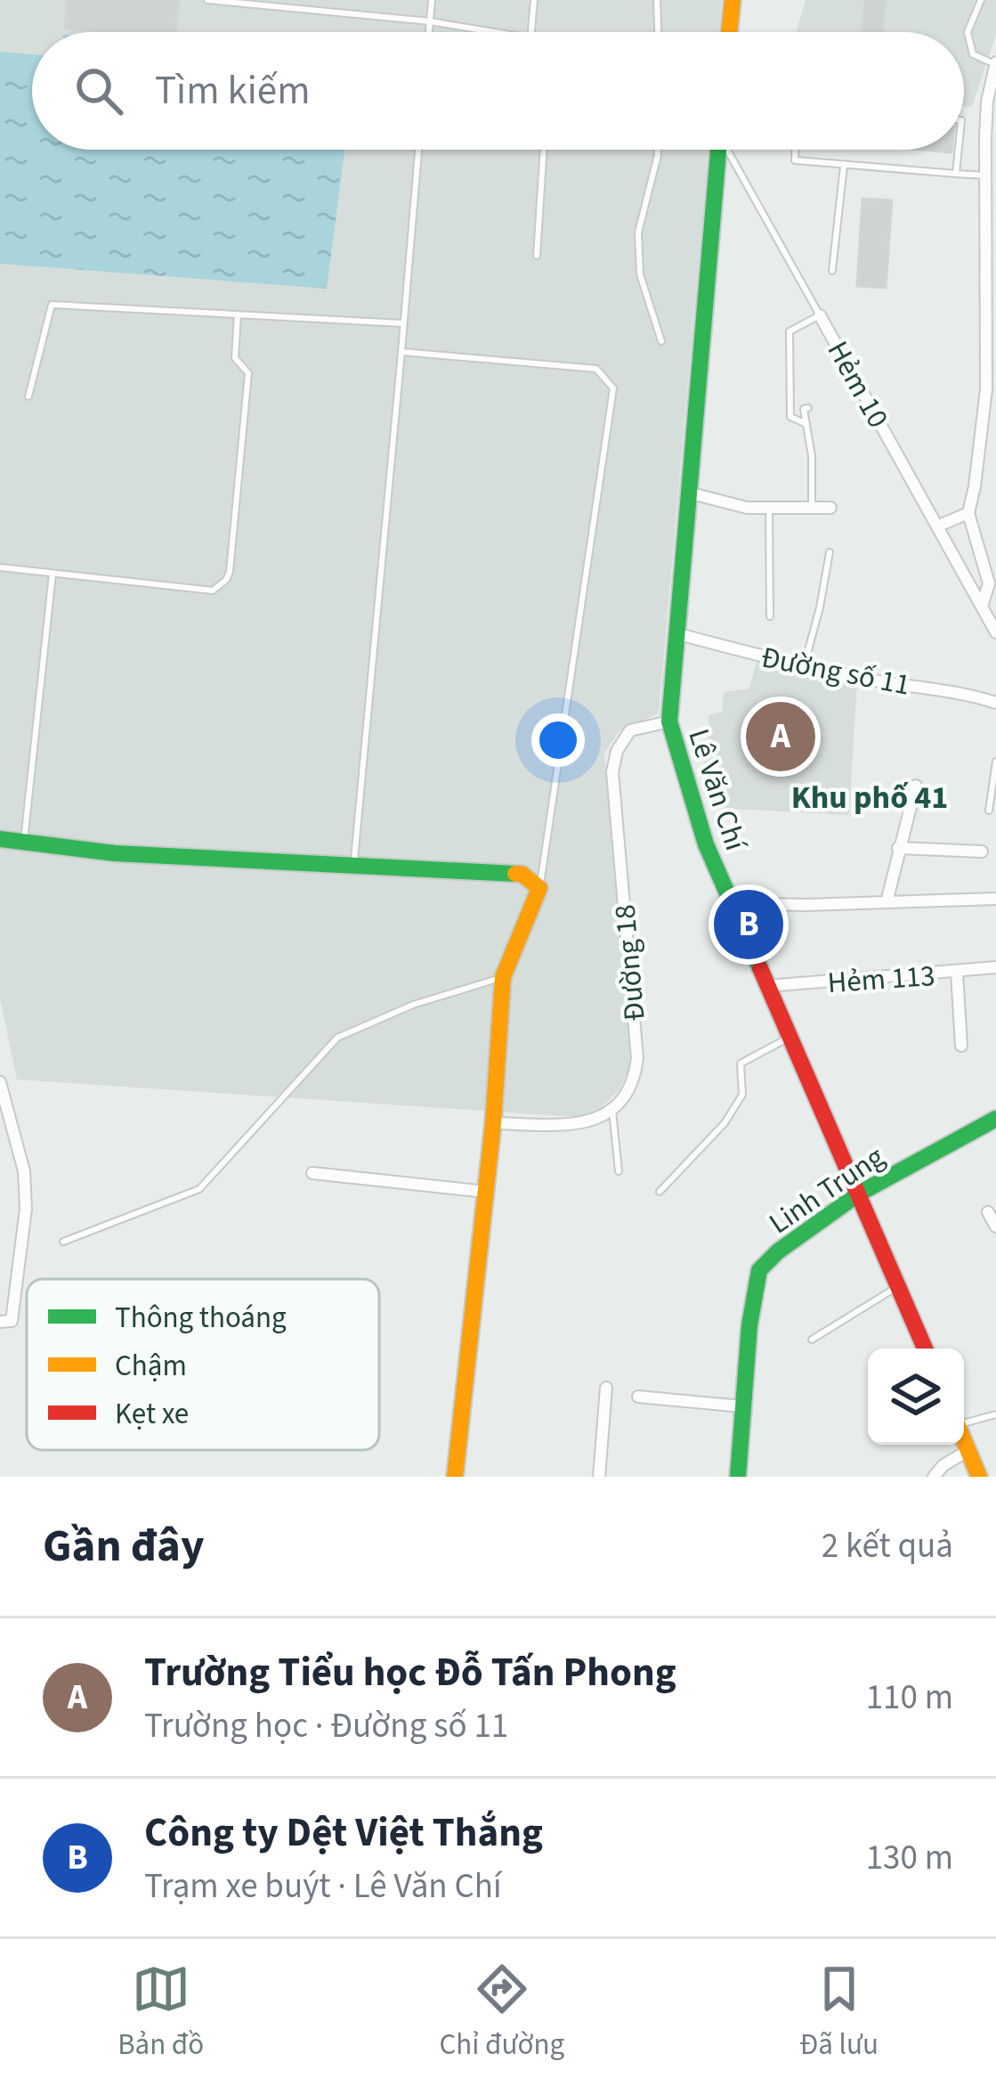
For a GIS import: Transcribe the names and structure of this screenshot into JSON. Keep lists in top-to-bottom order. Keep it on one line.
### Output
{"streets":{"street":["Hẻm 10","Đường số 11","Lê Văn Chí","Đường 18","Hẻm 113","Linh Trung"]},"crossings":[["Đường số 11","Lê Văn Chí"],["Lê Văn Chí","Đường 18"],["Lê Văn Chí","Hẻm 113"],["Lê Văn Chí","Linh Trung"]],"districts":["Khu phố 41"],"legend":["Thông thoáng","Chậm","Kẹt xe"],"page":{"search":"Tìm kiếm","pins":["A","B"],"heading":["Gần đây","2 kết quả"],"list":[{"mark":"A","name":"Trường Tiểu học Đỗ Tấn Phong","note":"Trường học · Đường số 11","value":"110 m"},{"mark":"B","name":"Công ty Dệt Việt Thắng","note":"Trạm xe buýt · Lê Văn Chí","value":"130 m"}],"nav":["Bản đồ","Chỉ đường","Đã lưu"]}}
